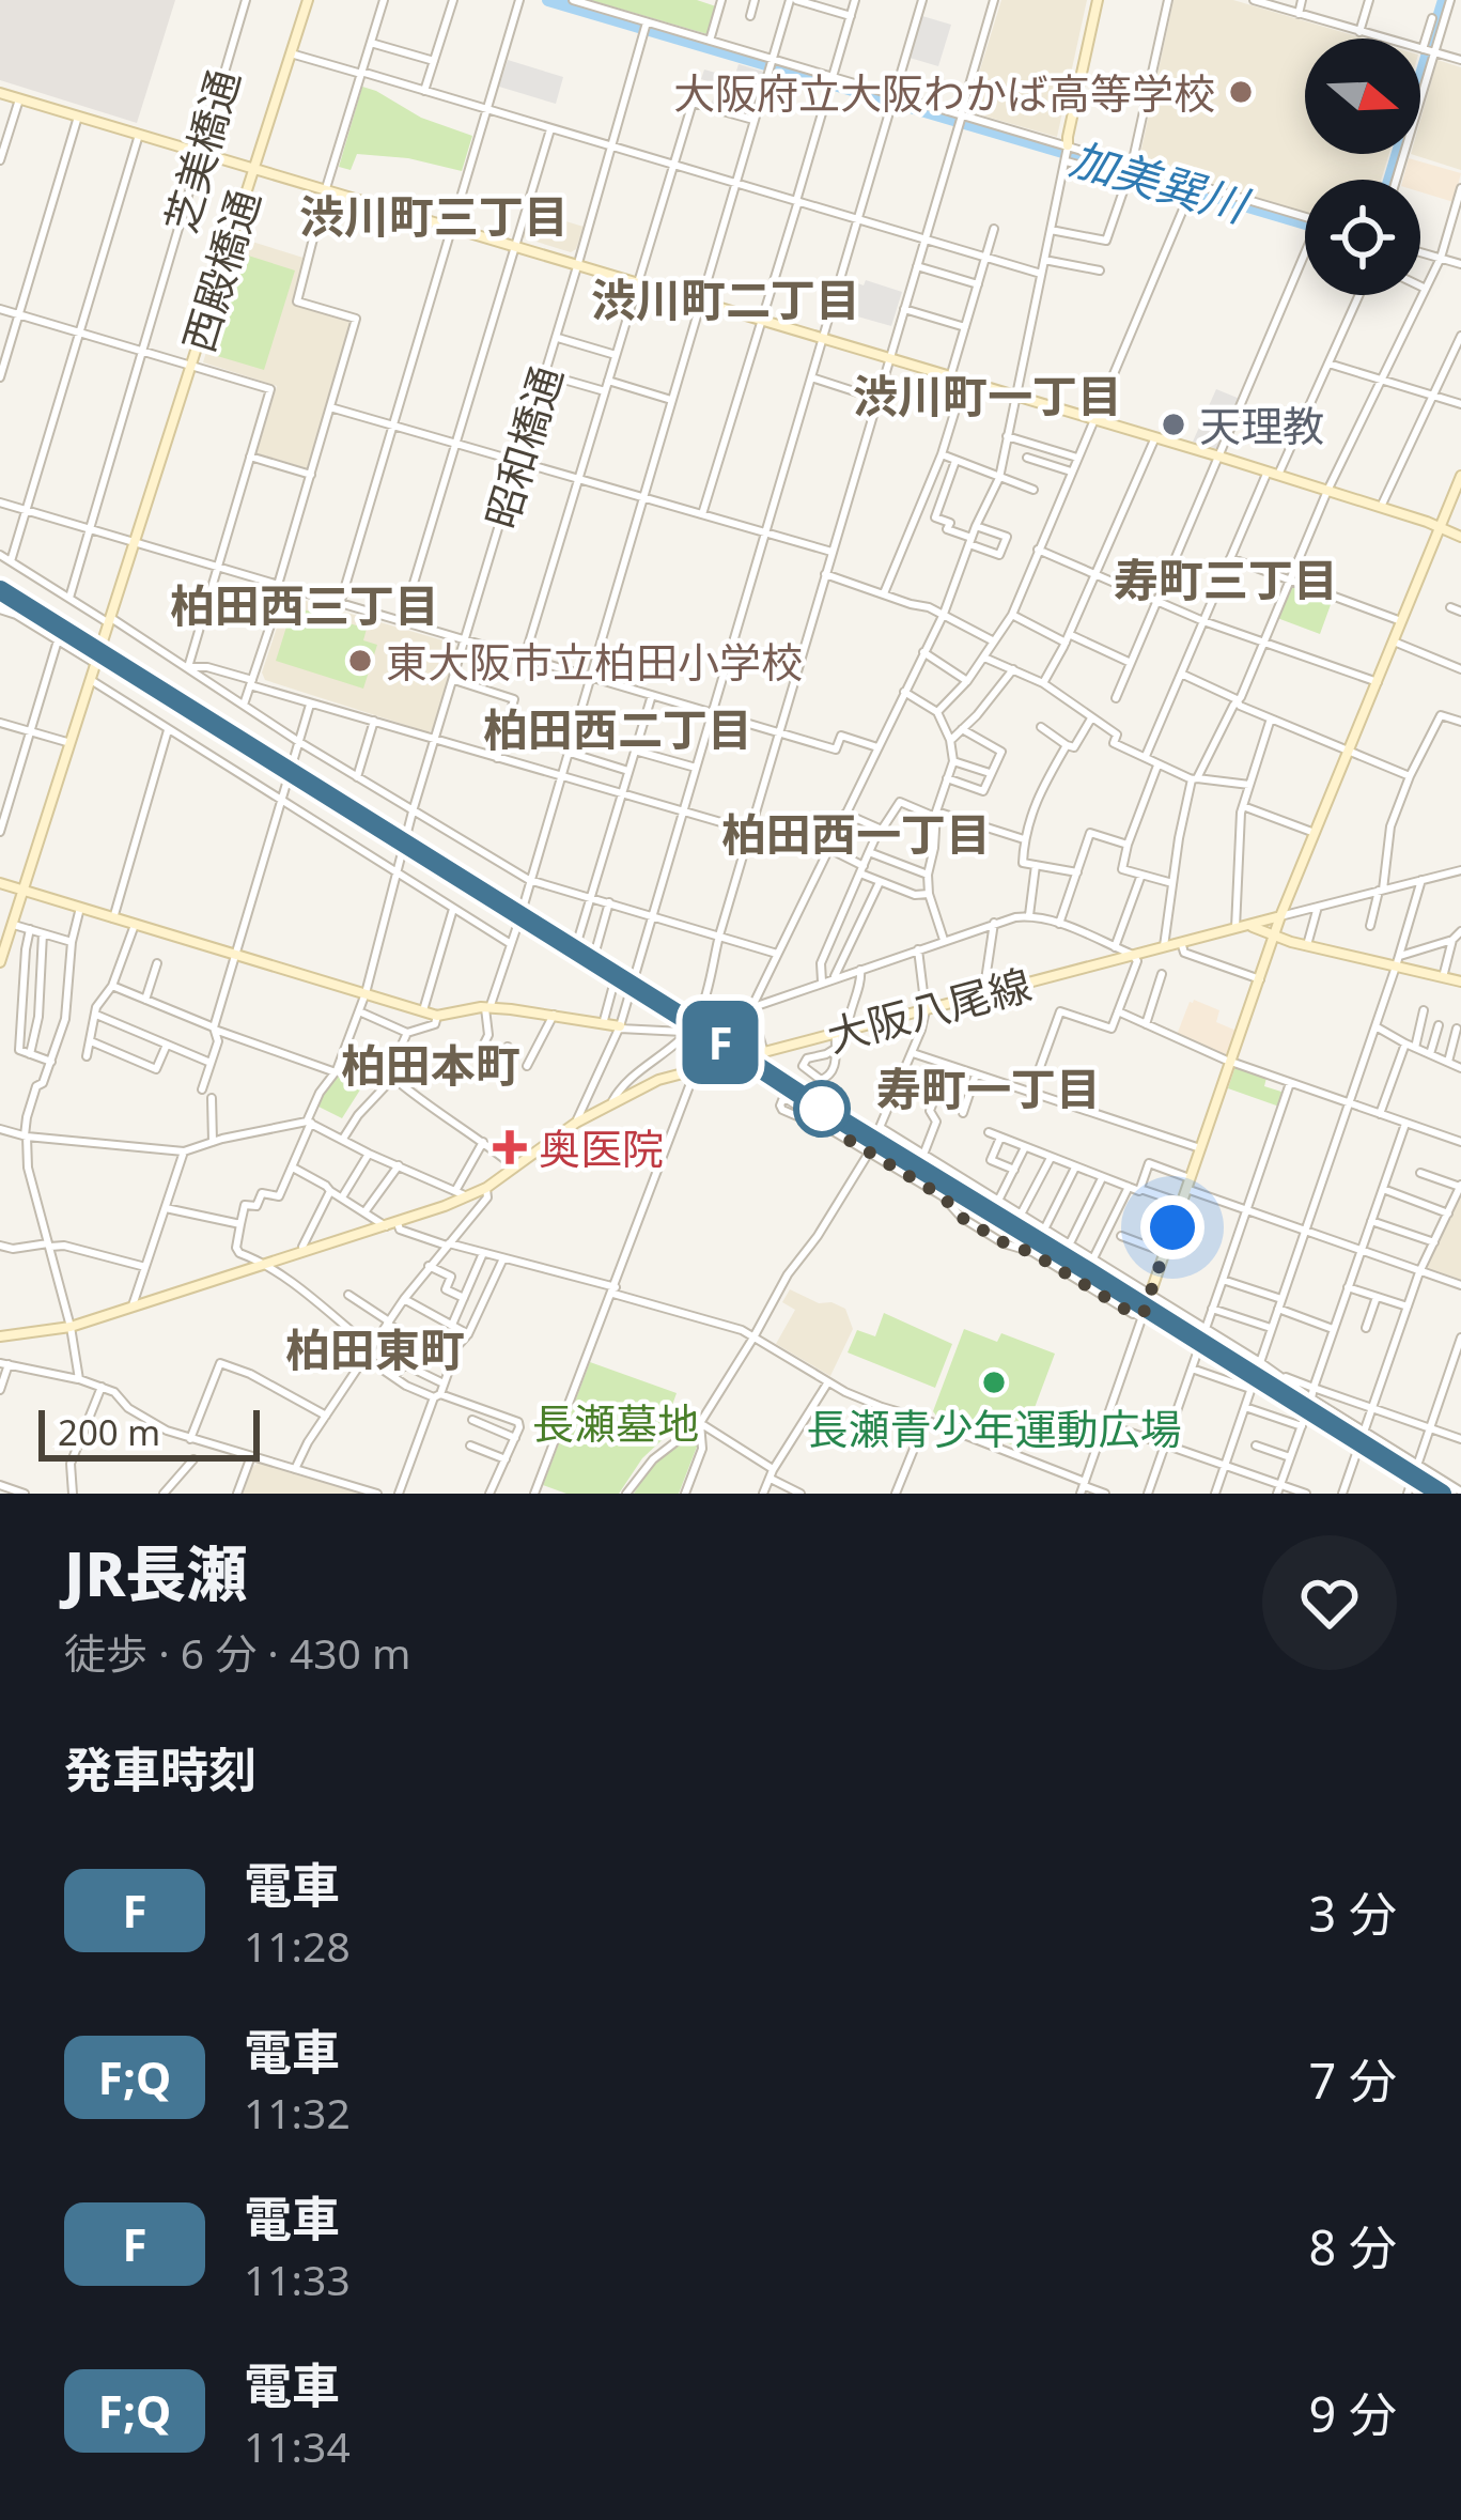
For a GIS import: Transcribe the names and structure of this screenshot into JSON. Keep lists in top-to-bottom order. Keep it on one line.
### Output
{"streets":{"street":["芝美橋通","西殿橋通","昭和橋通","大阪八尾線"]},"districts":["渋川町三丁目","渋川町二丁目","渋川町一丁目","寿町三丁目","柏田西三丁目","柏田西二丁目","柏田西一丁目","柏田本町","寿町一丁目","柏田東町"],"water":["加美巽川"],"parks":["長瀬墓地"],"places":{"other":["大阪府立大阪わかば高等学校","天理教","東大阪市立柏田小学校","長瀬青少年運動広場"],"health":["奥医院"]},"scale_bar":"200 m","north":"right","page":{"on_map":"F","scale":"200 m","heading":[["JR長瀬","徒歩 · 6 分 · 430 m"],"発車時刻"],"list":[{"mark":"F","name":"電車","note":"11:28","value":"3 分"},{"mark":"F;Q","name":"電車","note":"11:32","value":"7 分"},{"mark":"F","name":"電車","note":"11:33","value":"8 分"},{"mark":"F;Q","name":"電車","note":"11:34","value":"9 分"}]}}
